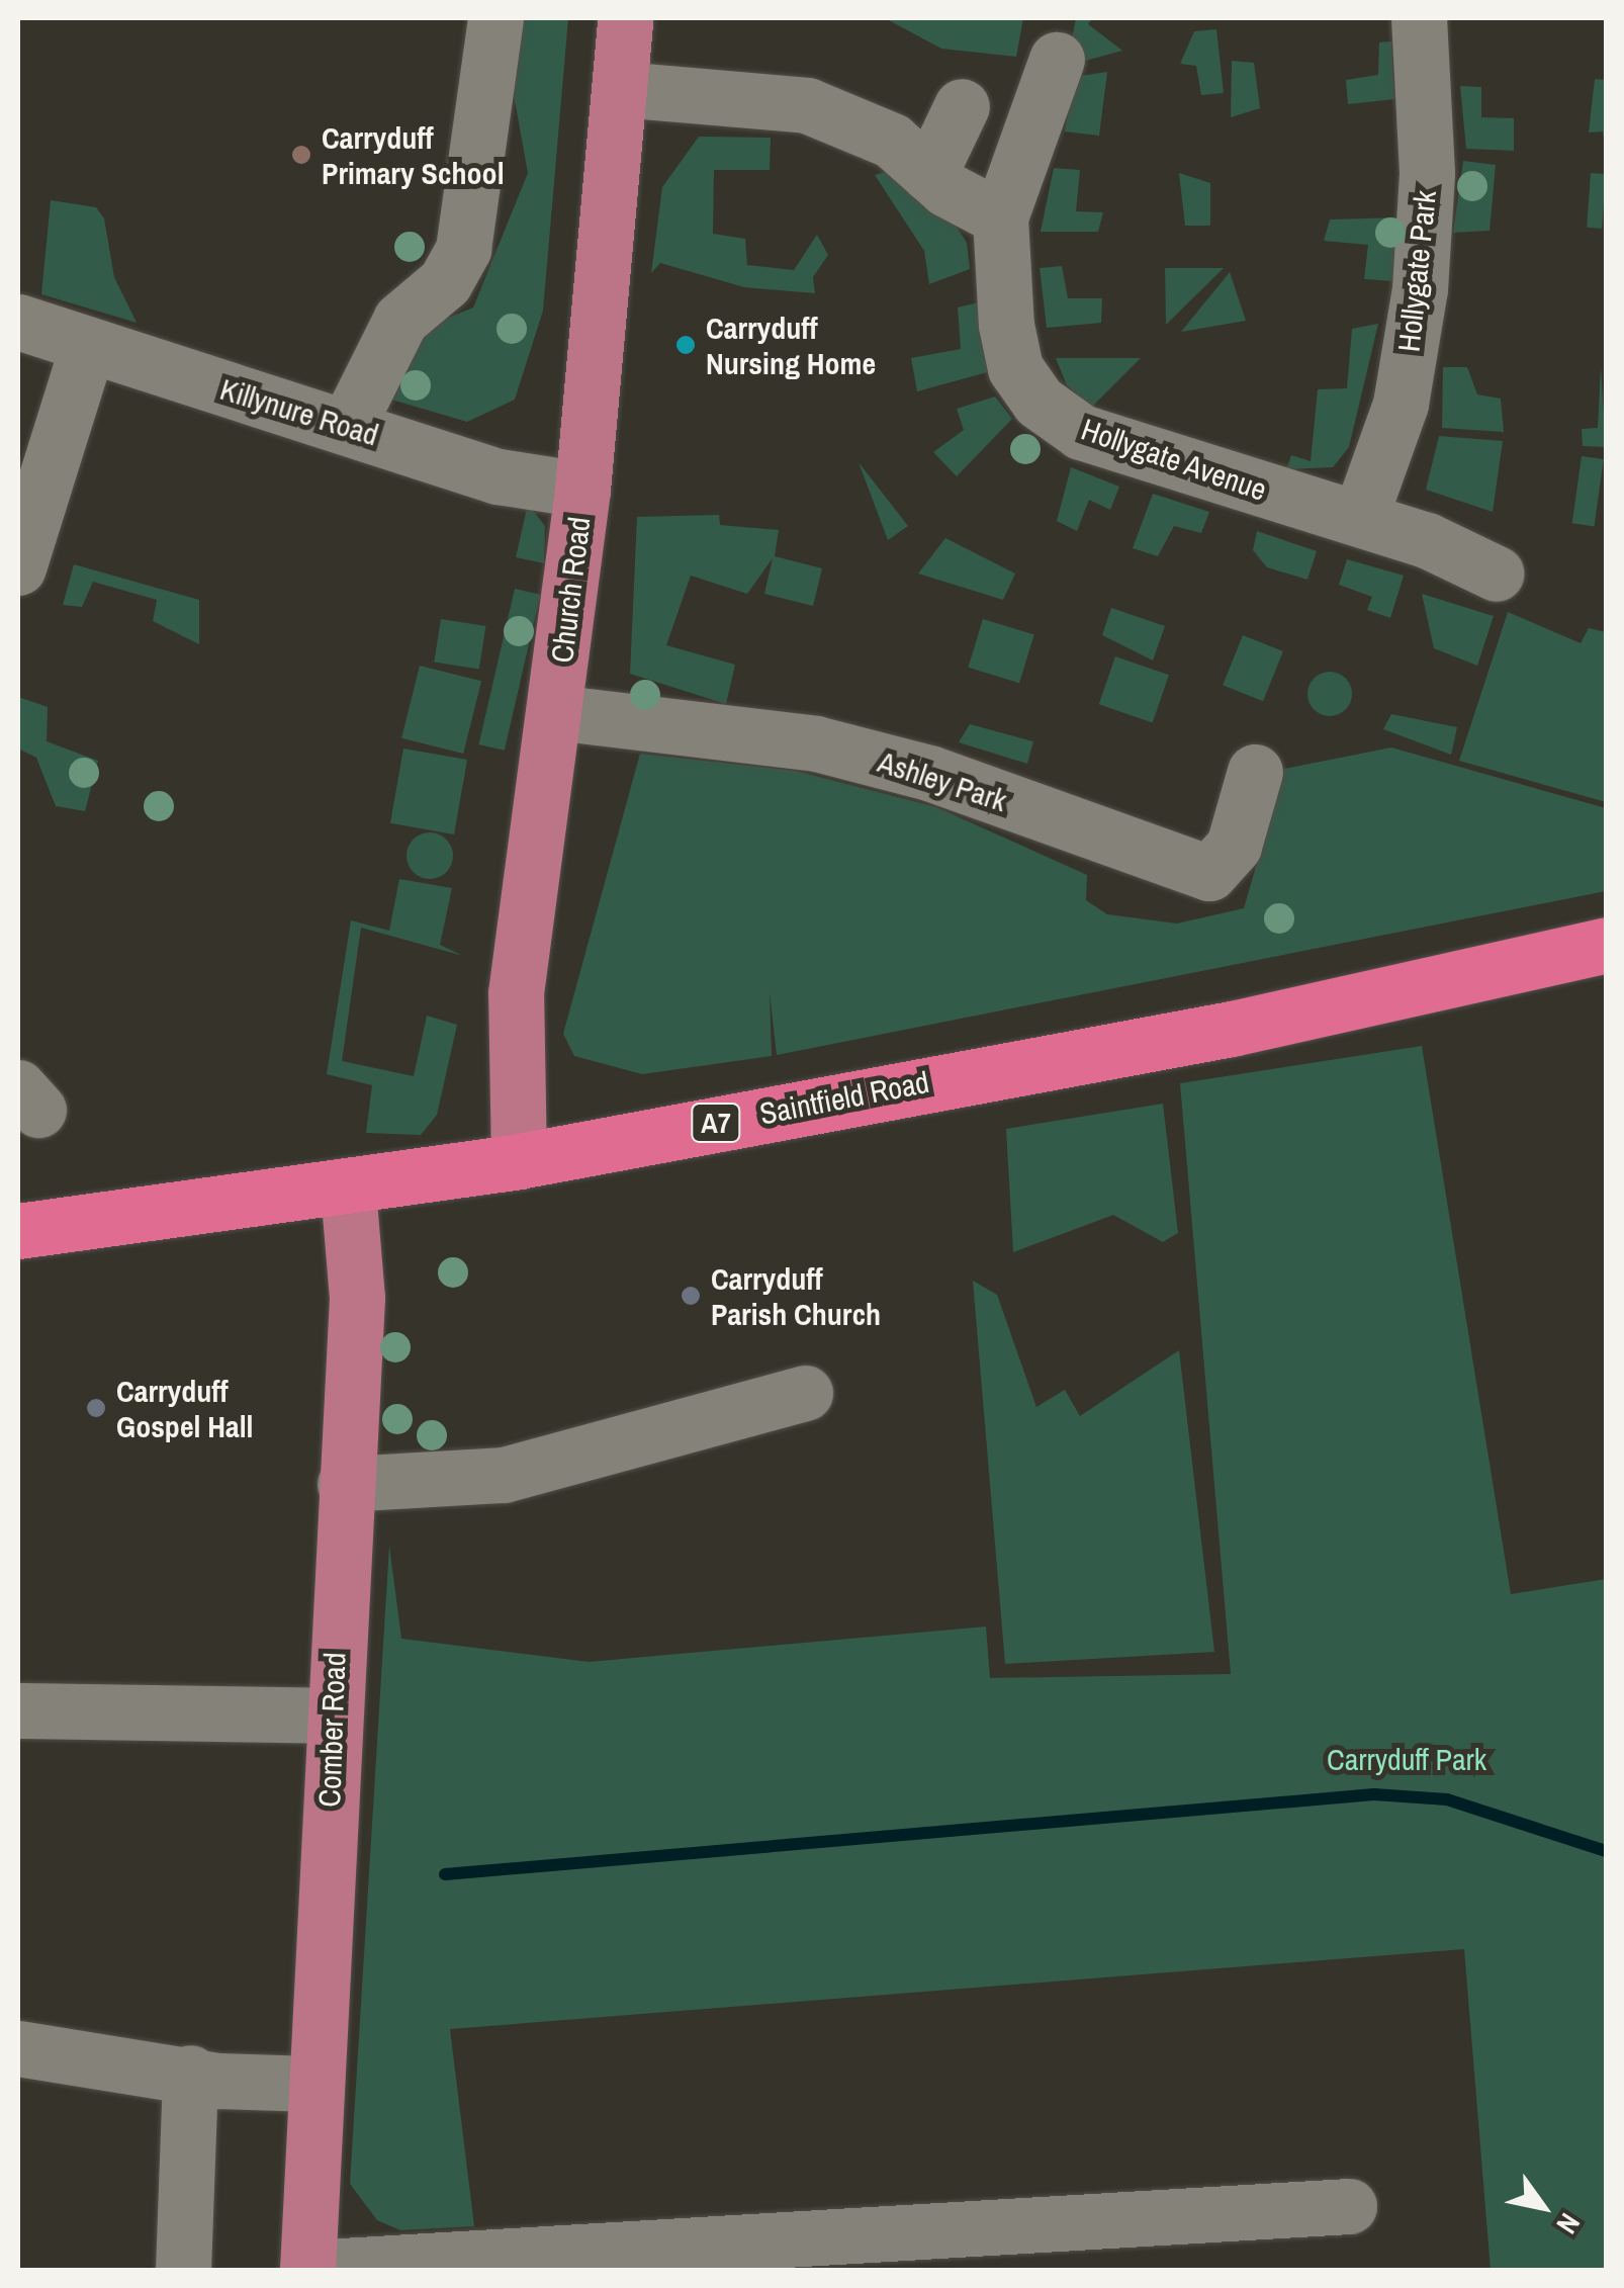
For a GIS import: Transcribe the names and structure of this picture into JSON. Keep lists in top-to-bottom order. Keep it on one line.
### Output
{"streets":{"highway":["Saintfield Road","A7"],"main road":["Church Road","Comber Road"],"street":["Hollygate Park","Killynure Road","Hollygate Avenue","Ashley Park"]},"crossings":[["Hollygate Park","Hollygate Avenue"],["Killynure Road","Church Road"],["Church Road","Ashley Park"],["Church Road","Saintfield Road"],["Saintfield Road","Comber Road"]],"parks":["Carryduff Park"],"places":["Carryduff Primary School","Carryduff Nursing Home","Carryduff Parish Church","Carryduff Gospel Hall"],"north":"bottom right"}
